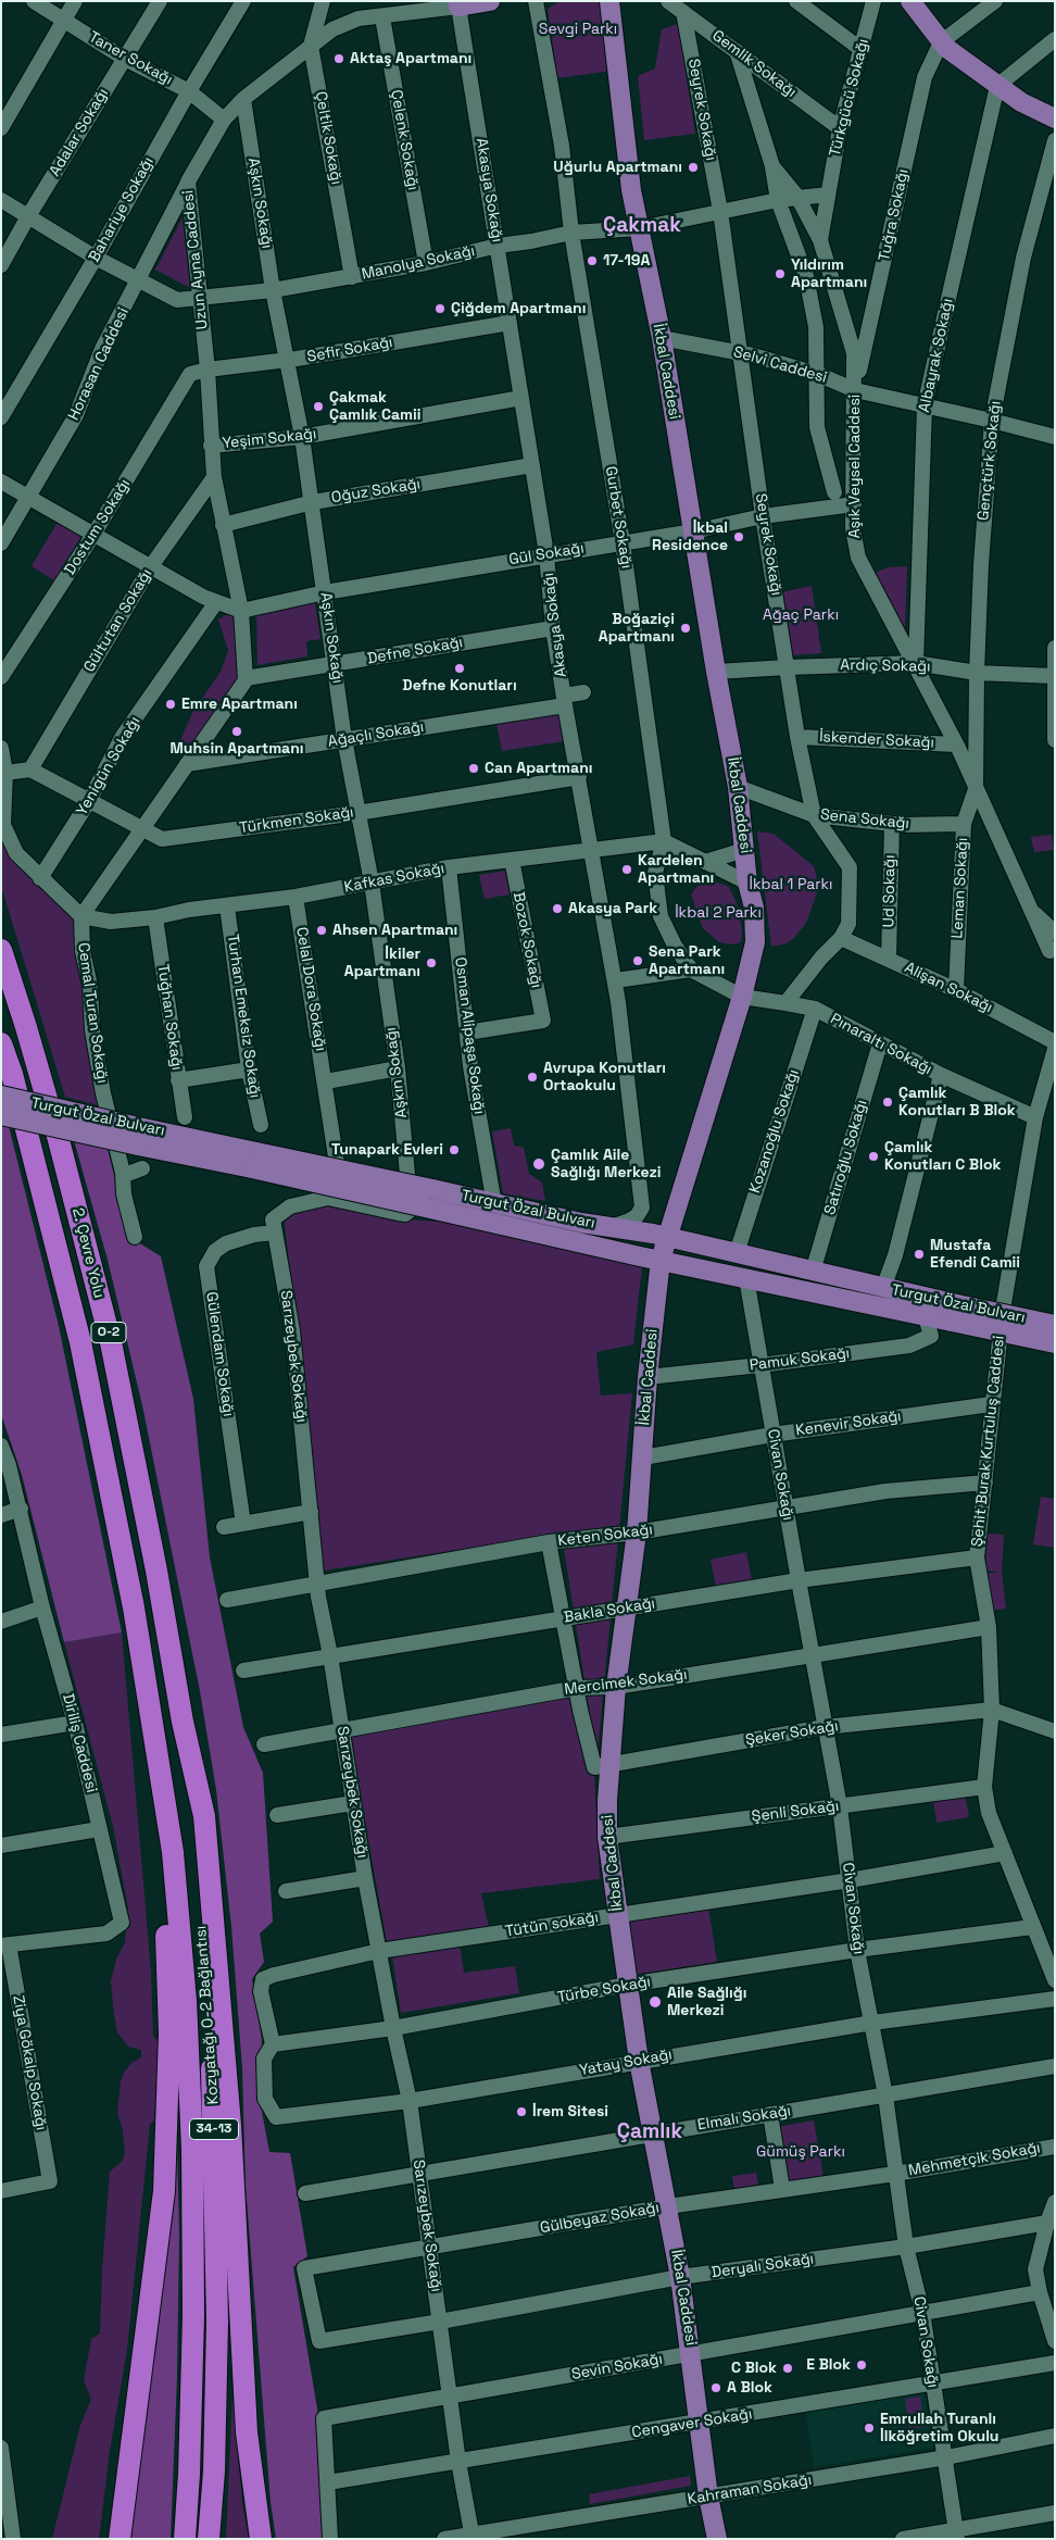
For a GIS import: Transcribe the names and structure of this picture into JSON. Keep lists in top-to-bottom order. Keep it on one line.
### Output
{"streets":{"highway":["2. Çevre Yolu","O-2","Kozyatağı O-2 Bağlantısı","34-13"],"main road":["İkbal Caddesi","Turgut Özal Bulvarı"],"street":["Taner Sokağı","Gemlik Sokağı","Türkgücü Sokağı","Seyrek Sokağı","Adalar Sokağı","Çeltik Sokağı","Çelenk Sokağı","Akasya Sokağı","Aşkın Sokağı","Bahariye Sokağı","Tuğra Sokağı","Uzun Ayna Caddesi","Manolya Sokağı","Sefir Sokağı","Albayrak Sokağı","Horasan Caddesi","Selvi Caddesi","Yeşim Sokağı","Gençtürk Sokağı","Aşık Veysel Caddesi","Oğuz Sokağı","Gurbet Sokağı","Dostum Sokağı","Gül Sokağı","Gültutan Sokağı","Defne Sokağı","Ardıç Sokağı","Ağaçlı Sokağı","İskender Sokağı","Yenigün Sokağı","Sena Sokağı","Türkmen Sokağı","Kafkas Sokağı","Leman Sokağı","Ud Sokağı","Bozok Sokağı","Alişan Sokağı","Celal Dora Sokağı","Cemal Turan Sokağı","Turhan Emeksiz Sokağı","Tuğhan Sokağı","Osman Alipaşa Sokağı","Pınaraltı Sokağı","Kozanoğlu Sokağı","Satıroğlu Sokağı","Gülendam Sokağı","Sarızeybek Sokağı","Pamuk Sokağı","Kenevir Sokağı","Şehit Burak Kurtuluş Caddesi","Civan Sokağı","Keten Sokağı","Bakla Sokağı","Mercimek Sokağı","Şeker Sokağı","Diriliş Caddesi","Şenli Sokağı","Tütün sokağı","Türbe Sokağı","Ziya Gökalp Sokağı","Yatay Sokağı","Elmalı Sokağı","Mehmetçik Sokağı","Gülbeyaz Sokağı","Deryalı Sokağı","Sevin Sokağı","Cengaver Sokağı","Kahraman Sokağı"]},"crossings":[["Taner Sokağı","Adalar Sokağı"],["Taner Sokağı","Bahariye Sokağı"],["Taner Sokağı","Uzun Ayna Caddesi"],["Gemlik Sokağı","Türkgücü Sokağı"],["Gemlik Sokağı","Seyrek Sokağı"],["Gemlik Sokağı","Aşık Veysel Caddesi"],["Türkgücü Sokağı","Aşık Veysel Caddesi"],["Seyrek Sokağı","Manolya Sokağı"],["Seyrek Sokağı","Selvi Caddesi"],["Seyrek Sokağı","Gül Sokağı"],["Seyrek Sokağı","Ardıç Sokağı"],["Seyrek Sokağı","İskender Sokağı"],["Seyrek Sokağı","Sena Sokağı"],["Seyrek Sokağı","Alişan Sokağı"],["Seyrek Sokağı","Pınaraltı Sokağı"],["Adalar Sokağı","Manolya Sokağı"],["Çeltik Sokağı","Uzun Ayna Caddesi"],["Çeltik Sokağı","Manolya Sokağı"],["Çelenk Sokağı","Uzun Ayna Caddesi"],["Çelenk Sokağı","Manolya Sokağı"],["Akasya Sokağı","Uzun Ayna Caddesi"],["Akasya Sokağı","Manolya Sokağı"],["Akasya Sokağı","Sefir Sokağı"],["Akasya Sokağı","Yeşim Sokağı"],["Akasya Sokağı","Oğuz Sokağı"],["Akasya Sokağı","Gül Sokağı"],["Akasya Sokağı","Defne Sokağı"],["Akasya Sokağı","Ağaçlı Sokağı"],["Akasya Sokağı","Türkmen Sokağı"],["Akasya Sokağı","Kafkas Sokağı"],["Akasya Sokağı","Turgut Özal Bulvarı"],["Aşkın Sokağı","Uzun Ayna Caddesi"],["Aşkın Sokağı","Manolya Sokağı"],["Aşkın Sokağı","Sefir Sokağı"],["Aşkın Sokağı","Yeşim Sokağı"],["Aşkın Sokağı","Oğuz Sokağı"],["Aşkın Sokağı","Gül Sokağı"],["Aşkın Sokağı","Defne Sokağı"],["Aşkın Sokağı","Ağaçlı Sokağı"],["Aşkın Sokağı","Türkmen Sokağı"],["Aşkın Sokağı","Kafkas Sokağı"],["Aşkın Sokağı","Celal Dora Sokağı"],["Bahariye Sokağı","Manolya Sokağı"],["Tuğra Sokağı","Selvi Caddesi"],["Tuğra Sokağı","Aşık Veysel Caddesi"],["Uzun Ayna Caddesi","Manolya Sokağı"],["Uzun Ayna Caddesi","Sefir Sokağı"],["Uzun Ayna Caddesi","Horasan Caddesi"],["Uzun Ayna Caddesi","Yeşim Sokağı"],["Uzun Ayna Caddesi","Oğuz Sokağı"],["Uzun Ayna Caddesi","Gül Sokağı"],["Uzun Ayna Caddesi","Gültutan Sokağı"],["Uzun Ayna Caddesi","Defne Sokağı"],["Manolya Sokağı","Horasan Caddesi"],["Manolya Sokağı","İkbal Caddesi"],["Manolya Sokağı","Aşık Veysel Caddesi"],["Manolya Sokağı","Gurbet Sokağı"],["Sefir Sokağı","Dostum Sokağı"],["Albayrak Sokağı","Selvi Caddesi"],["Albayrak Sokağı","Aşık Veysel Caddesi"],["Albayrak Sokağı","Ardıç Sokağı"],["Selvi Caddesi","İkbal Caddesi"],["Selvi Caddesi","Gençtürk Sokağı"],["Selvi Caddesi","Aşık Veysel Caddesi"],["İkbal Caddesi","Gurbet Sokağı"],["İkbal Caddesi","Gül Sokağı"],["İkbal Caddesi","Ardıç Sokağı"],["İkbal Caddesi","Sena Sokağı"],["İkbal Caddesi","Turgut Özal Bulvarı"],["İkbal Caddesi","Pamuk Sokağı"],["İkbal Caddesi","Kenevir Sokağı"],["İkbal Caddesi","Keten Sokağı"],["İkbal Caddesi","Bakla Sokağı"],["İkbal Caddesi","Mercimek Sokağı"],["İkbal Caddesi","Şeker Sokağı"],["İkbal Caddesi","Şenli Sokağı"],["İkbal Caddesi","Tütün sokağı"],["İkbal Caddesi","Türbe Sokağı"],["İkbal Caddesi","Yatay Sokağı"],["İkbal Caddesi","Elmalı Sokağı"],["İkbal Caddesi","Gülbeyaz Sokağı"],["İkbal Caddesi","Deryalı Sokağı"],["İkbal Caddesi","Sevin Sokağı"],["İkbal Caddesi","Cengaver Sokağı"],["İkbal Caddesi","Kahraman Sokağı"],["Gençtürk Sokağı","Aşık Veysel Caddesi"],["Gençtürk Sokağı","Ardıç Sokağı"],["Gençtürk Sokağı","Leman Sokağı"],["Aşık Veysel Caddesi","Gül Sokağı"],["Aşık Veysel Caddesi","Ardıç Sokağı"],["Aşık Veysel Caddesi","İskender Sokağı"],["Aşık Veysel Caddesi","Leman Sokağı"],["Gurbet Sokağı","Gül Sokağı"],["Gurbet Sokağı","Kafkas Sokağı"],["Gültutan Sokağı","Türkmen Sokağı"],["Yenigün Sokağı","Türkmen Sokağı"],["Sena Sokağı","Leman Sokağı"],["Sena Sokağı","Ud Sokağı"],["Kafkas Sokağı","Bozok Sokağı"],["Kafkas Sokağı","Celal Dora Sokağı"],["Kafkas Sokağı","Cemal Turan Sokağı"],["Kafkas Sokağı","Turhan Emeksiz Sokağı"],["Kafkas Sokağı","Tuğhan Sokağı"],["Kafkas Sokağı","Osman Alipaşa Sokağı"],["Leman Sokağı","Alişan Sokağı"],["Ud Sokağı","Alişan Sokağı"],["Bozok Sokağı","Osman Alipaşa Sokağı"],["Osman Alipaşa Sokağı","Turgut Özal Bulvarı"],["Pınaraltı Sokağı","Kozanoğlu Sokağı"],["Pınaraltı Sokağı","Satıroğlu Sokağı"],["Pınaraltı Sokağı","Şehit Burak Kurtuluş Caddesi"],["Turgut Özal Bulvarı","Kozanoğlu Sokağı"],["Turgut Özal Bulvarı","Satıroğlu Sokağı"],["Turgut Özal Bulvarı","Pamuk Sokağı"],["Turgut Özal Bulvarı","Civan Sokağı"],["2. Çevre Yolu","Kozyatağı O-2 Bağlantısı"],["Gülendam Sokağı","Sarızeybek Sokağı"],["Sarızeybek Sokağı","Keten Sokağı"],["Sarızeybek Sokağı","Bakla Sokağı"],["Sarızeybek Sokağı","Mercimek Sokağı"],["Sarızeybek Sokağı","Tütün sokağı"],["Sarızeybek Sokağı","Türbe Sokağı"],["Sarızeybek Sokağı","Yatay Sokağı"],["Sarızeybek Sokağı","Elmalı Sokağı"],["Sarızeybek Sokağı","Gülbeyaz Sokağı"],["Sarızeybek Sokağı","Deryalı Sokağı"],["Sarızeybek Sokağı","Sevin Sokağı"],["Sarızeybek Sokağı","Cengaver Sokağı"],["Sarızeybek Sokağı","Kahraman Sokağı"],["Pamuk Sokağı","Civan Sokağı"],["Kenevir Sokağı","Şehit Burak Kurtuluş Caddesi"],["Kenevir Sokağı","Civan Sokağı"],["Şehit Burak Kurtuluş Caddesi","Keten Sokağı"],["Şehit Burak Kurtuluş Caddesi","Bakla Sokağı"],["Şehit Burak Kurtuluş Caddesi","Mercimek Sokağı"],["Şehit Burak Kurtuluş Caddesi","Şeker Sokağı"],["Şehit Burak Kurtuluş Caddesi","Şenli Sokağı"],["Şehit Burak Kurtuluş Caddesi","Tütün sokağı"],["Şehit Burak Kurtuluş Caddesi","Türbe Sokağı"],["Civan Sokağı","Keten Sokağı"],["Civan Sokağı","Bakla Sokağı"],["Civan Sokağı","Mercimek Sokağı"],["Civan Sokağı","Şeker Sokağı"],["Civan Sokağı","Şenli Sokağı"],["Civan Sokağı","Tütün sokağı"],["Civan Sokağı","Türbe Sokağı"],["Civan Sokağı","Yatay Sokağı"],["Civan Sokağı","Elmalı Sokağı"],["Civan Sokağı","Mehmetçik Sokağı"],["Civan Sokağı","Gülbeyaz Sokağı"],["Civan Sokağı","Deryalı Sokağı"],["Civan Sokağı","Sevin Sokağı"],["Civan Sokağı","Cengaver Sokağı"],["Civan Sokağı","Kahraman Sokağı"],["Diriliş Caddesi","Ziya Gökalp Sokağı"],["Tütün sokağı","Türbe Sokağı"],["Tütün sokağı","Yatay Sokağı"],["Türbe Sokağı","Yatay Sokağı"],["Mehmetçik Sokağı","Gülbeyaz Sokağı"],["Gülbeyaz Sokağı","Deryalı Sokağı"],["Sevin Sokağı","Cengaver Sokağı"]],"districts":["Çakmak","Çamlık"],"parks":["Sevgi Parkı","Ağaç Parkı","İkbal 1 Parkı","İkbal 2 Parkı","Gümüş Parkı"],"places":["Aktaş Apartmanı","Uğurlu Apartmanı","17-19A","Yıldırım Apartmanı","Çiğdem Apartmanı","Çakmak Çamlık Camii","İkbal Residence","Boğaziçi Apartmanı","Defne Konutları","Emre Apartmanı","Muhsin Apartmanı","Can Apartmanı","Kardelen Apartmanı","Akasya Park","Ahsen Apartmanı","Sena Park Apartmanı","İkiler Apartmanı","Avrupa Konutları Ortaokulu","Çamlık Konutları B Blok","Tunapark Evleri","Çamlık Konutları C Blok","Çamlık Aile Sağlığı Merkezi","Mustafa Efendi Camii","Aile Sağlığı Merkezi","İrem Sitesi","E Blok","C Blok","A Blok","Emrullah Turanlı İlköğretim Okulu"]}
